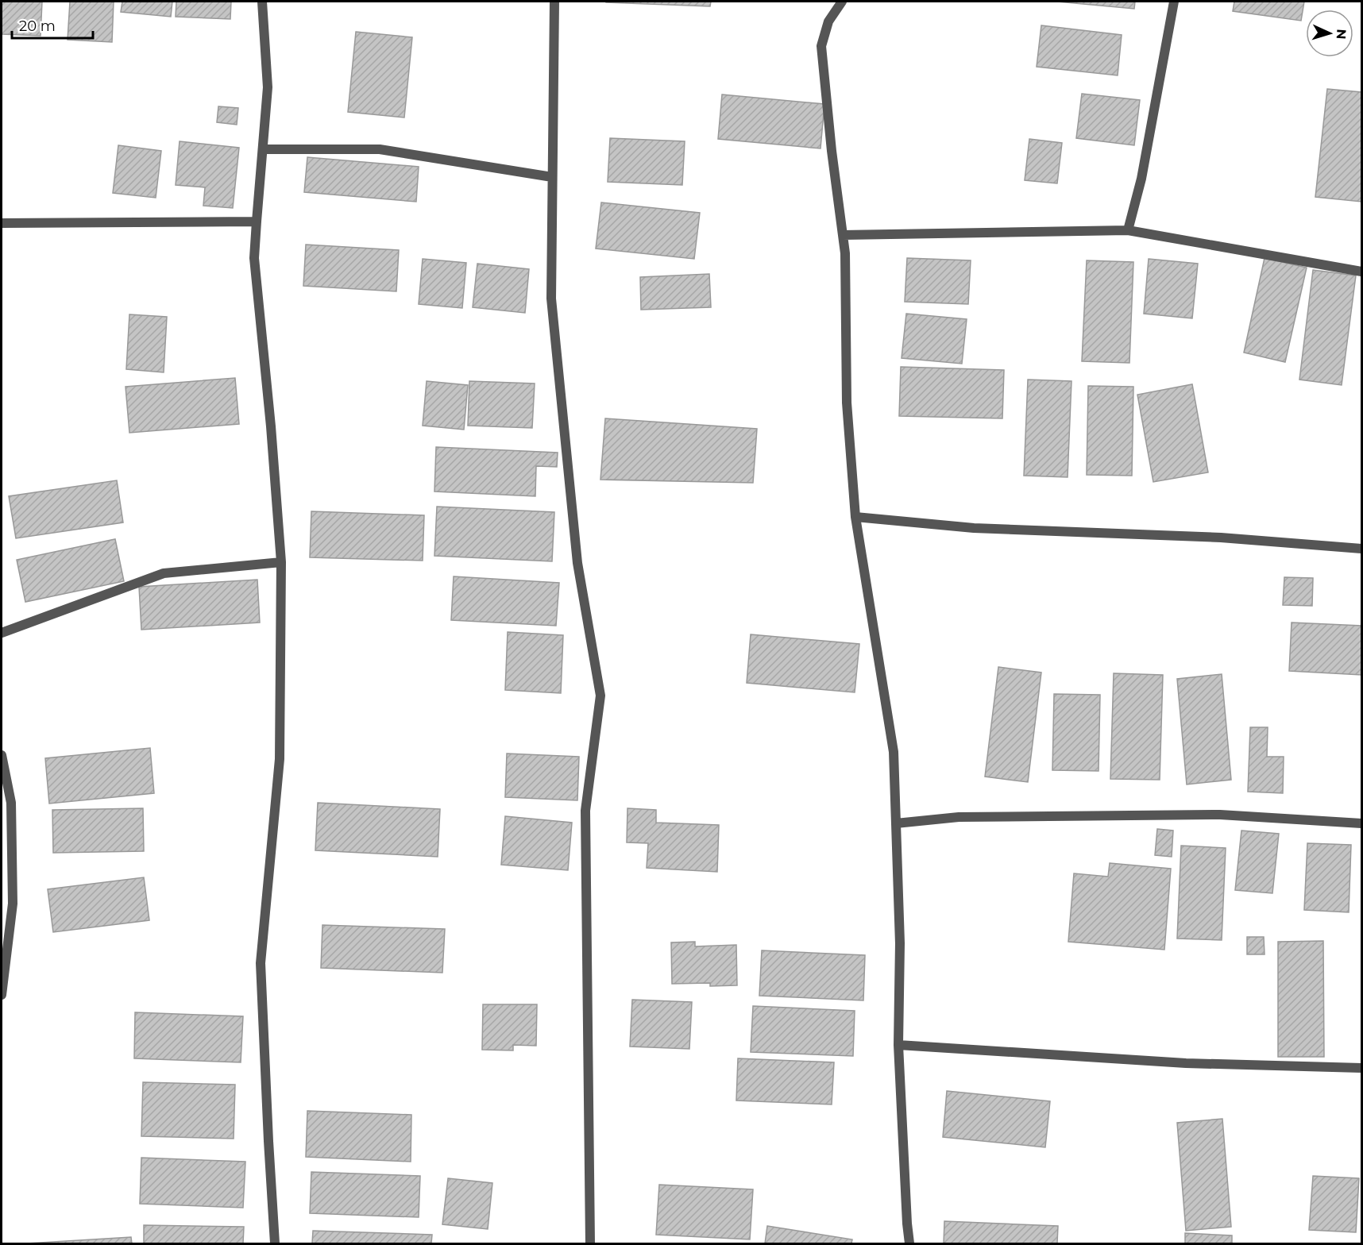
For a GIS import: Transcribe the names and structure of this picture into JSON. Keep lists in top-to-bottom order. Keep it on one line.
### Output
{"scale_bar":"20 m","north":"right"}
